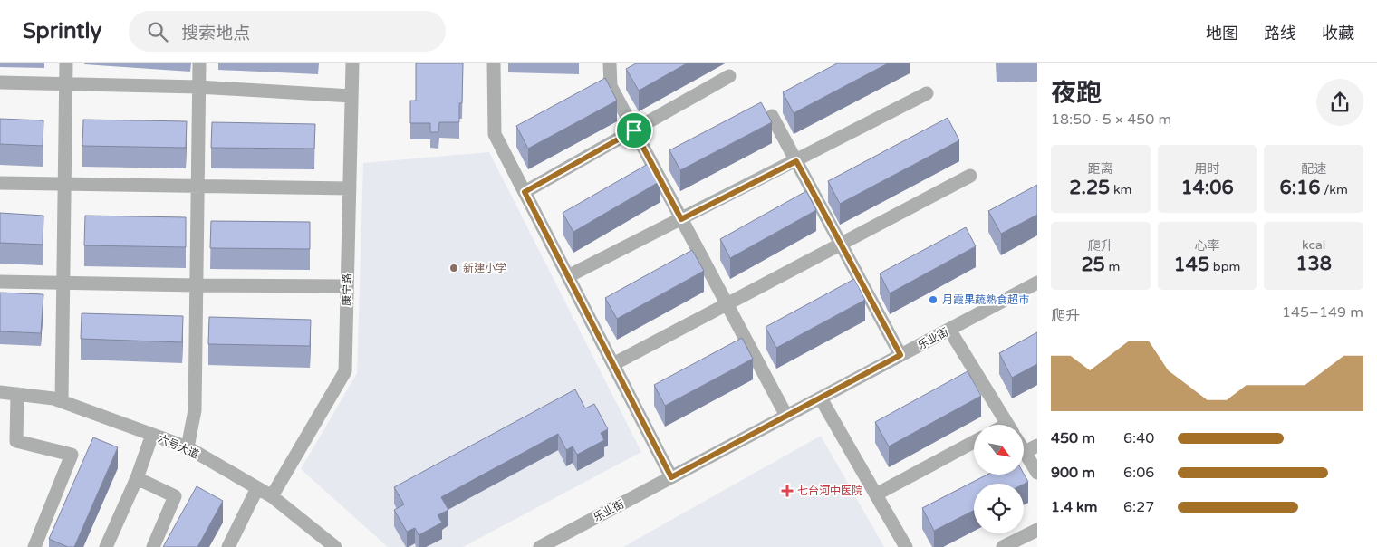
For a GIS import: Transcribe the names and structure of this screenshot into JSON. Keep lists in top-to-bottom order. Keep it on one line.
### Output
{"streets":{"street":["康宁路","乐业街","六号大道"]},"crossings":[["康宁路","六号大道"]],"places":{"other":["新建小学","月霞果蔬熟食超市"],"health":["七台河中医院"]},"north":"bottom right","page":{"header":"Sprintly","search":"搜索地点","nav":["地图","路线","收藏"],"heading":["夜跑","18:50 · 5 × 450 m"],"stats":[["距离","2.25 km"],["用时","14:06"],["配速","6:16 /km"],["爬升","25 m"],["心率","145 bpm"],["kcal","138"]],"chart":["爬升","145–149 m"],"list":[{"name":"450 m","note":"6:40"},{"name":"900 m","note":"6:06"},{"name":"1.4 km","note":"6:27"}]}}
